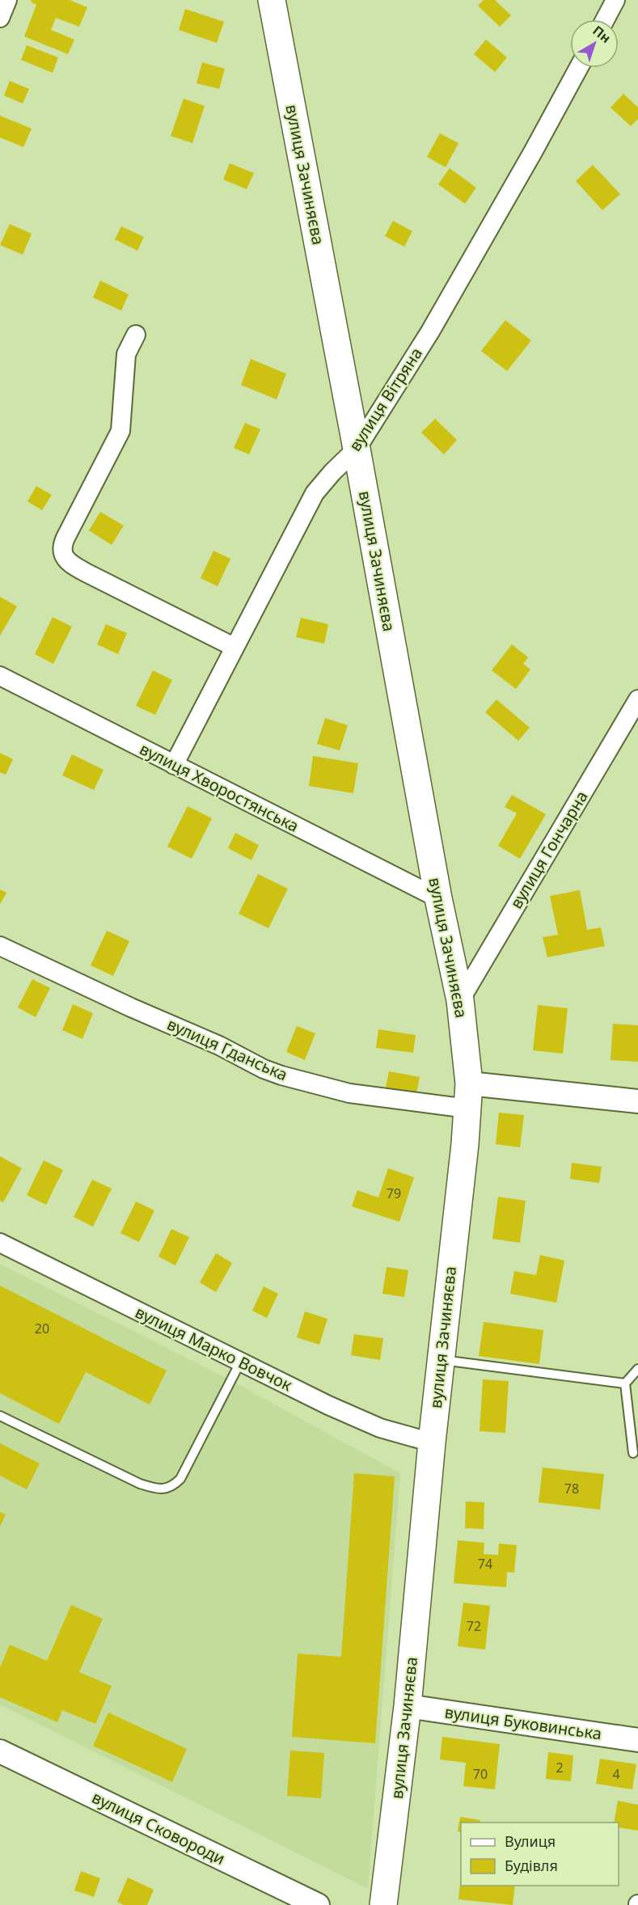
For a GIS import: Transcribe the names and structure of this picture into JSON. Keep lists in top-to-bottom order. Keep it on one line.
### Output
{"streets":{"main road":["вулиця Зачиняєва"],"street":["вулиця Вітряна","вулиця Хворостянська","вулиця Гончарна","вулиця Гданська","вулиця Марко Вовчок","вулиця Буковинська","вулиця Сковороди"]},"crossings":[["вулиця Зачиняєва","вулиця Вітряна"],["вулиця Зачиняєва","вулиця Хворостянська"],["вулиця Зачиняєва","вулиця Гончарна"],["вулиця Зачиняєва","вулиця Гданська"],["вулиця Зачиняєва","вулиця Марко Вовчок"],["вулиця Зачиняєва","вулиця Буковинська"],["вулиця Вітряна","вулиця Хворостянська"]],"house_numbers":["79","20","78","74","72","2","70","4"],"legend":["Вулиця","Будівля"],"north":"top right"}
